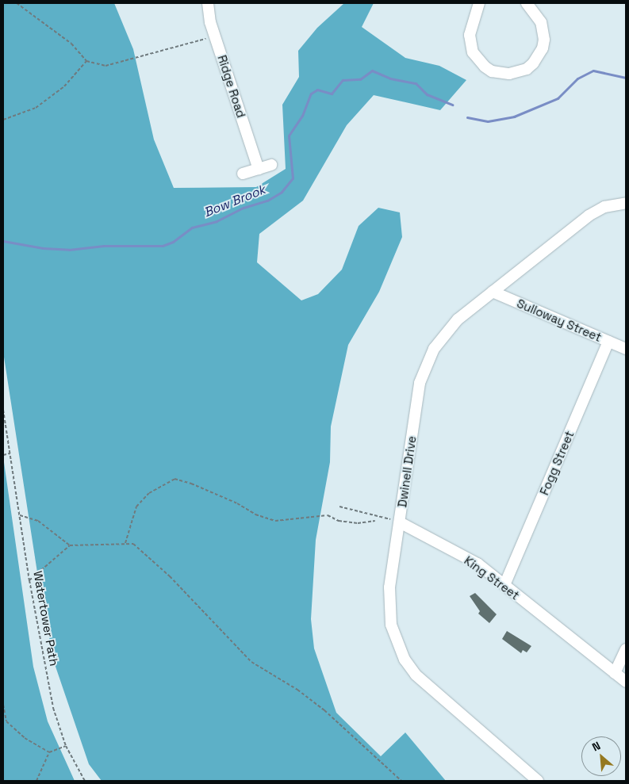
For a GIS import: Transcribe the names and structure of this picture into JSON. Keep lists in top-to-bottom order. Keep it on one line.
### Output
{"streets":{"street":["Ridge Road","Sulloway Street","Fogg Street","Dwinell Drive","King Street"],"path":["Watertower Path"]},"crossings":[["Sulloway Street","Fogg Street"],["Sulloway Street","Dwinell Drive"],["Fogg Street","King Street"],["Dwinell Drive","King Street"]],"water":["Bow Brook"],"north":"top left"}
